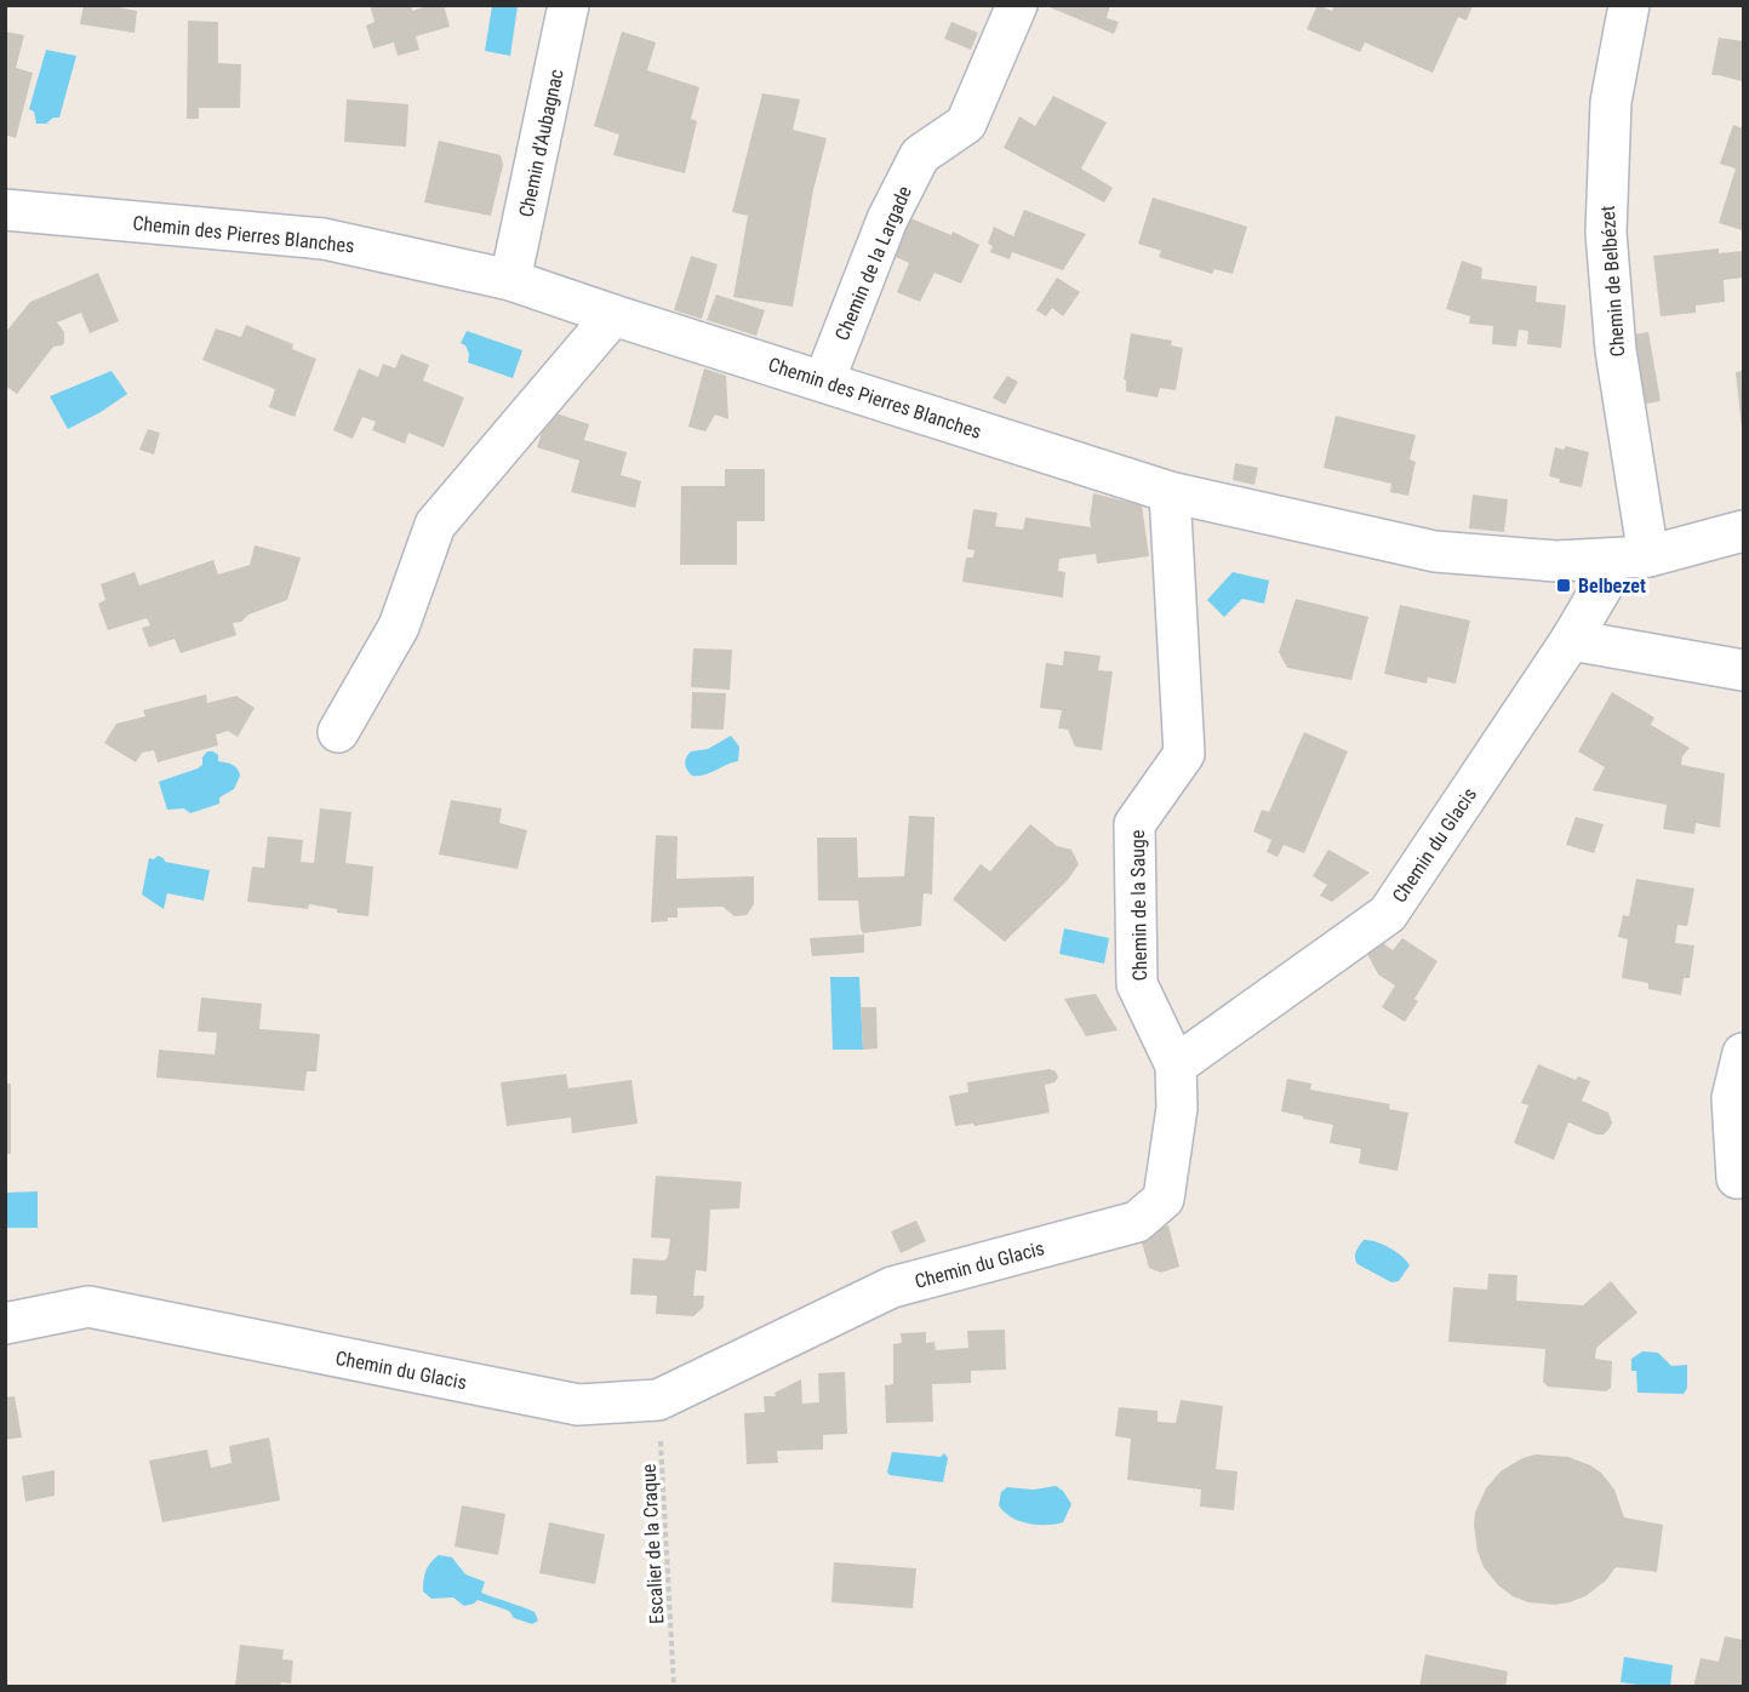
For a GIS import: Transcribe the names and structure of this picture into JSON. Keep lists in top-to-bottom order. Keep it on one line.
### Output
{"streets":{"street":["Chemin d'Aubagnac","Chemin des Pierres Blanches","Chemin de la Largade","Chemin de Belbézet","Chemin du Glacis","Chemin de la Sauge"],"path":["Escalier de la Craque"]},"crossings":[["Chemin d'Aubagnac","Chemin des Pierres Blanches"],["Chemin des Pierres Blanches","Chemin de la Largade"],["Chemin des Pierres Blanches","Chemin de Belbézet"],["Chemin des Pierres Blanches","Chemin du Glacis"],["Chemin des Pierres Blanches","Chemin de la Sauge"],["Chemin de Belbézet","Chemin du Glacis"],["Chemin du Glacis","Chemin de la Sauge"],["Chemin du Glacis","Escalier de la Craque"]],"places":{"transit":["Belbezet"]}}
